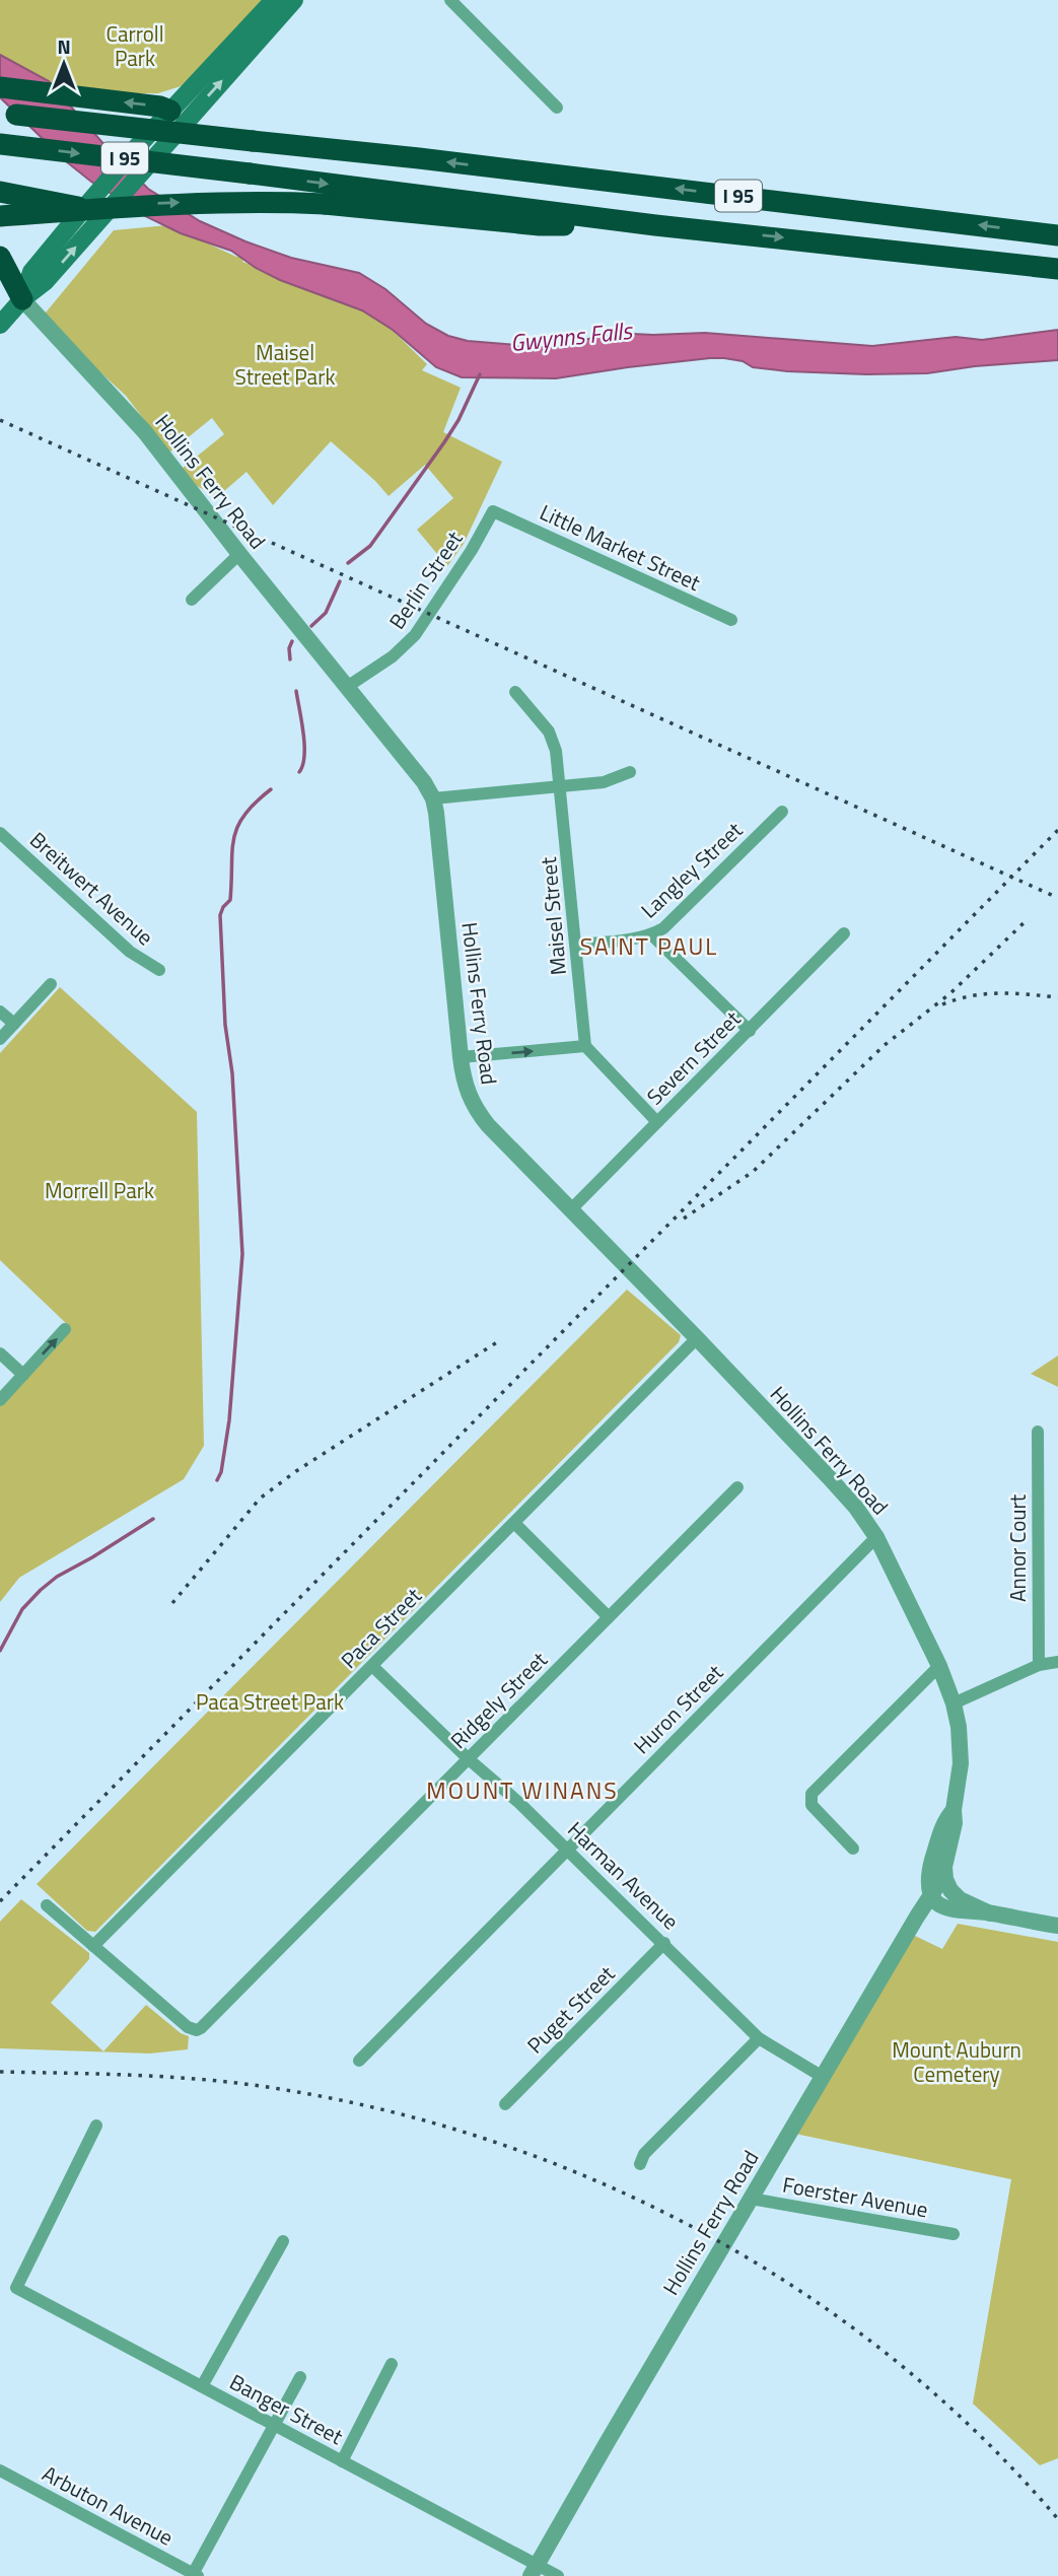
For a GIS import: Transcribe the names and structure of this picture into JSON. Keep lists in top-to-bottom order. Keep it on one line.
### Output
{"streets":{"highway":["I 95"],"street":["Hollins Ferry Road","Little Market Street","Berlin Street","Langley Street","Breitwert Avenue","Maisel Street","Severn Street","Annor Court","Paca Street","Ridgely Street","Huron Street","Harman Avenue","Puget Street","Foerster Avenue","Banger Street","Arbuton Avenue"]},"crossings":[["Hollins Ferry Road","Berlin Street"],["Hollins Ferry Road","Severn Street"],["Hollins Ferry Road","Paca Street"],["Hollins Ferry Road","Huron Street"],["Hollins Ferry Road","Harman Avenue"],["Hollins Ferry Road","Foerster Avenue"],["Hollins Ferry Road","Banger Street"],["Little Market Street","Berlin Street"],["Langley Street","Maisel Street"],["Paca Street","Ridgely Street"],["Paca Street","Harman Avenue"],["Ridgely Street","Harman Avenue"],["Huron Street","Harman Avenue"],["Harman Avenue","Puget Street"]],"districts":["SAINT PAUL","MOUNT WINANS"],"water":["Gwynns Falls"],"parks":["Carroll Park","Maisel Street Park","Morrell Park","Paca Street Park","Mount Auburn Cemetery"],"north":"top"}
